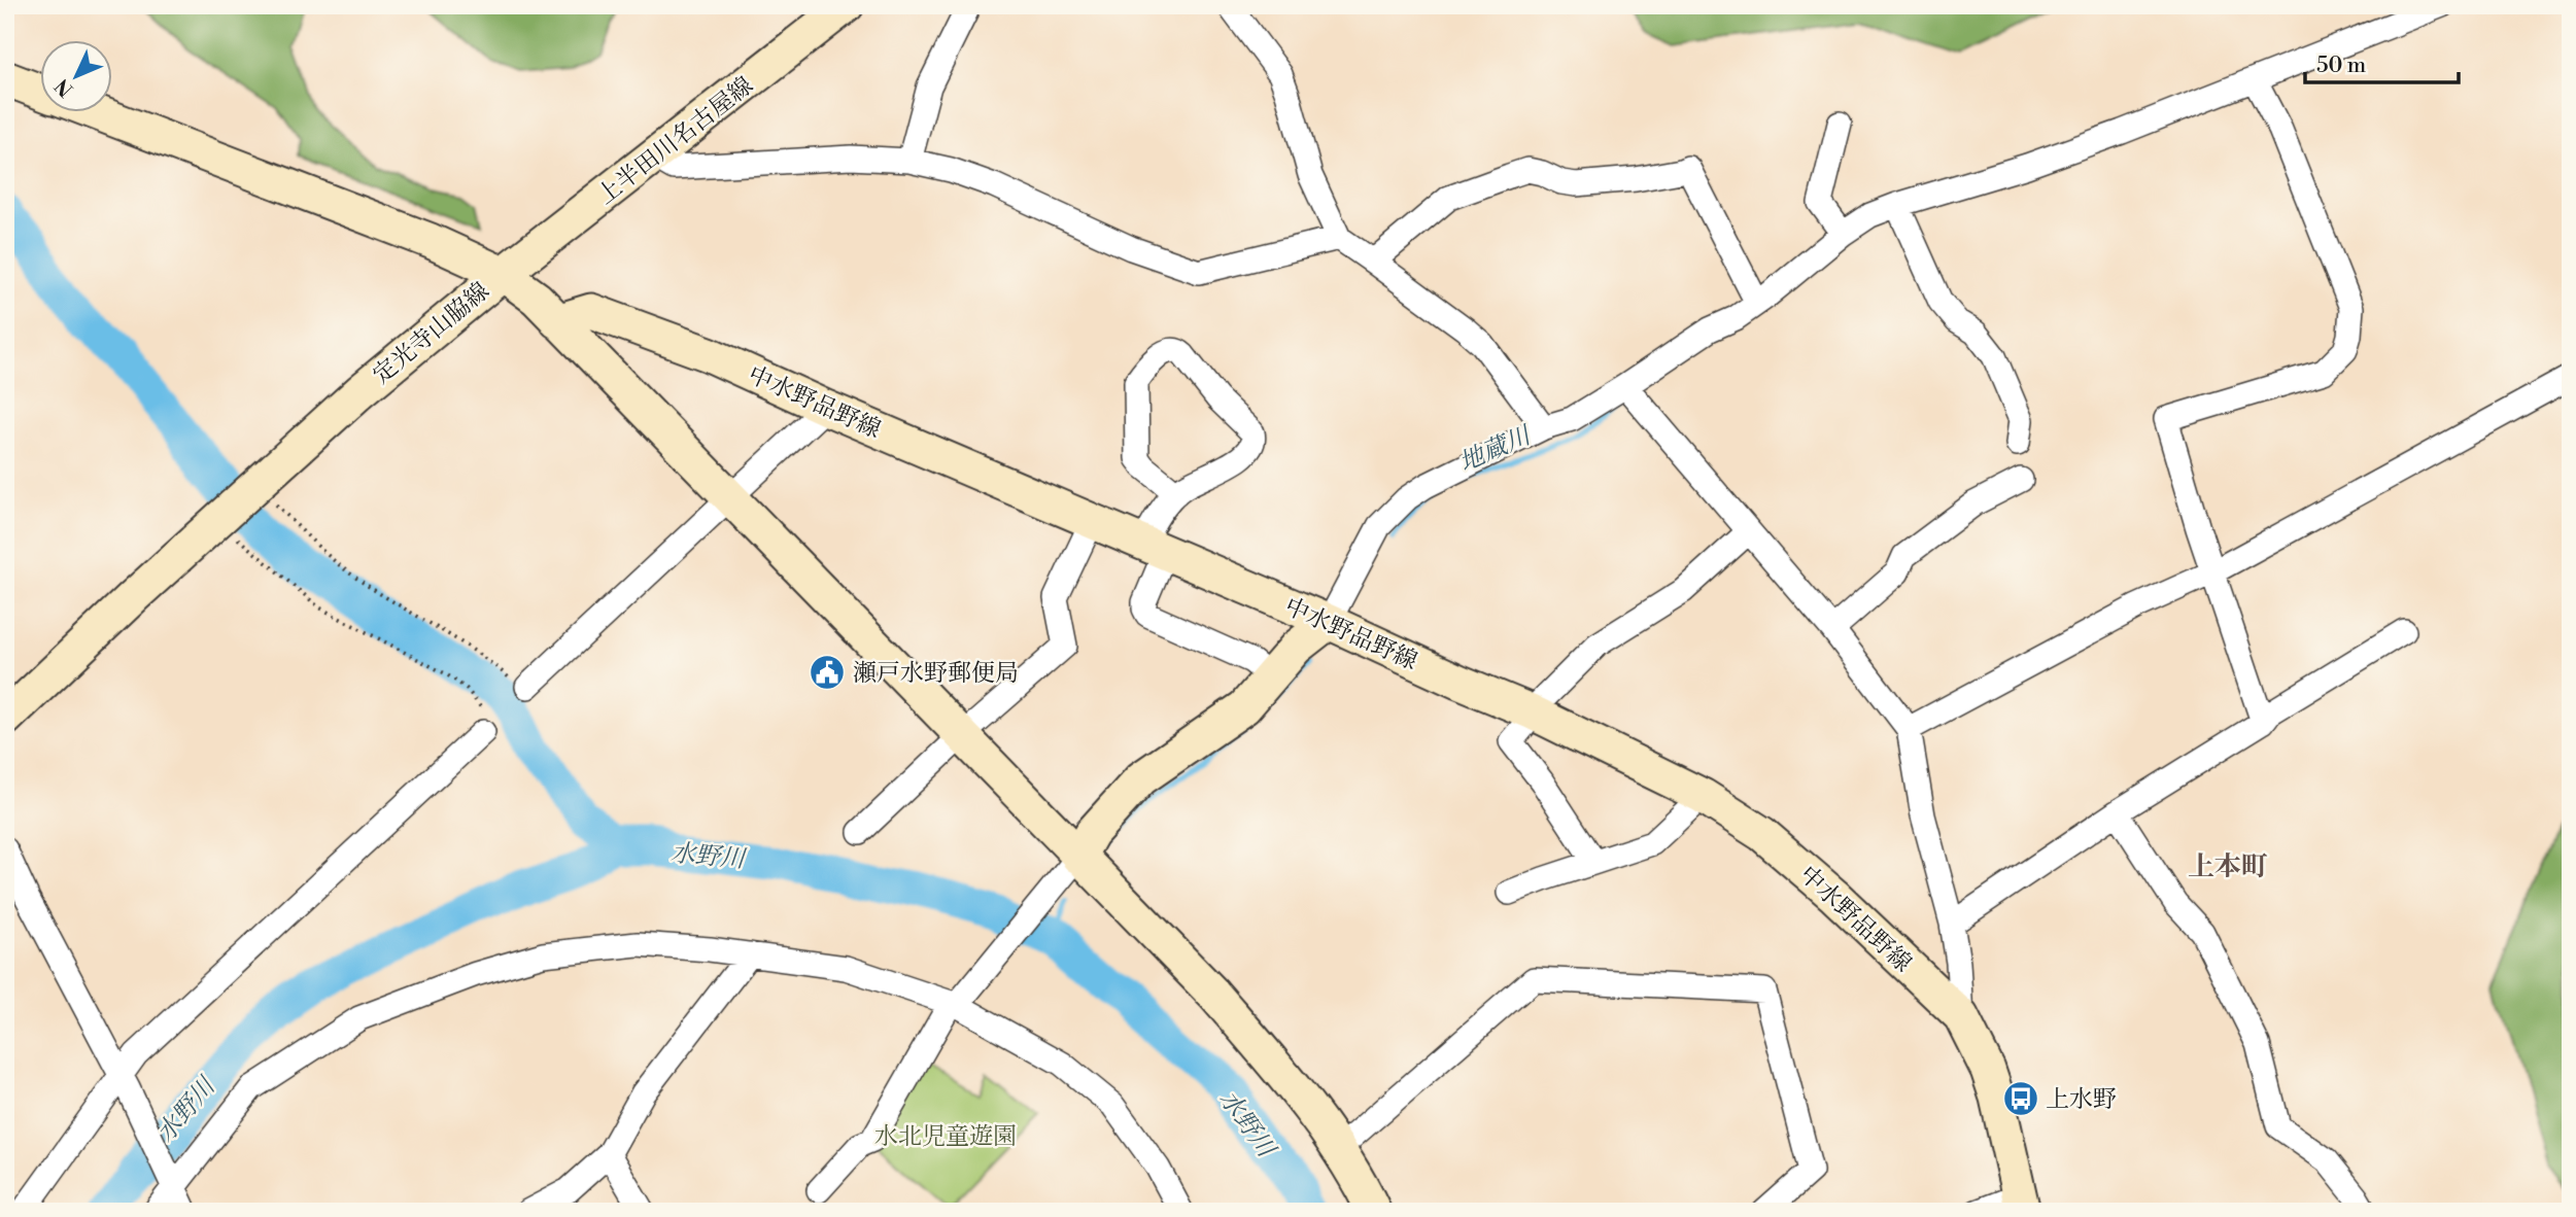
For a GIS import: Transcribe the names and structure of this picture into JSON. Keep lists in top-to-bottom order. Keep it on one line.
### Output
{"streets":{"main road":["上半田川名古屋線","定光寺山脇線","中水野品野線"]},"crossings":[["上半田川名古屋線","定光寺山脇線"]],"districts":["上本町"],"water":["地蔵川","水野川"],"parks":["水北児童遊園"],"places":{"public building":["瀬戸水野郵便局"],"bus stop":["上水野"]},"scale_bar":"50 m","north":"bottom left"}
